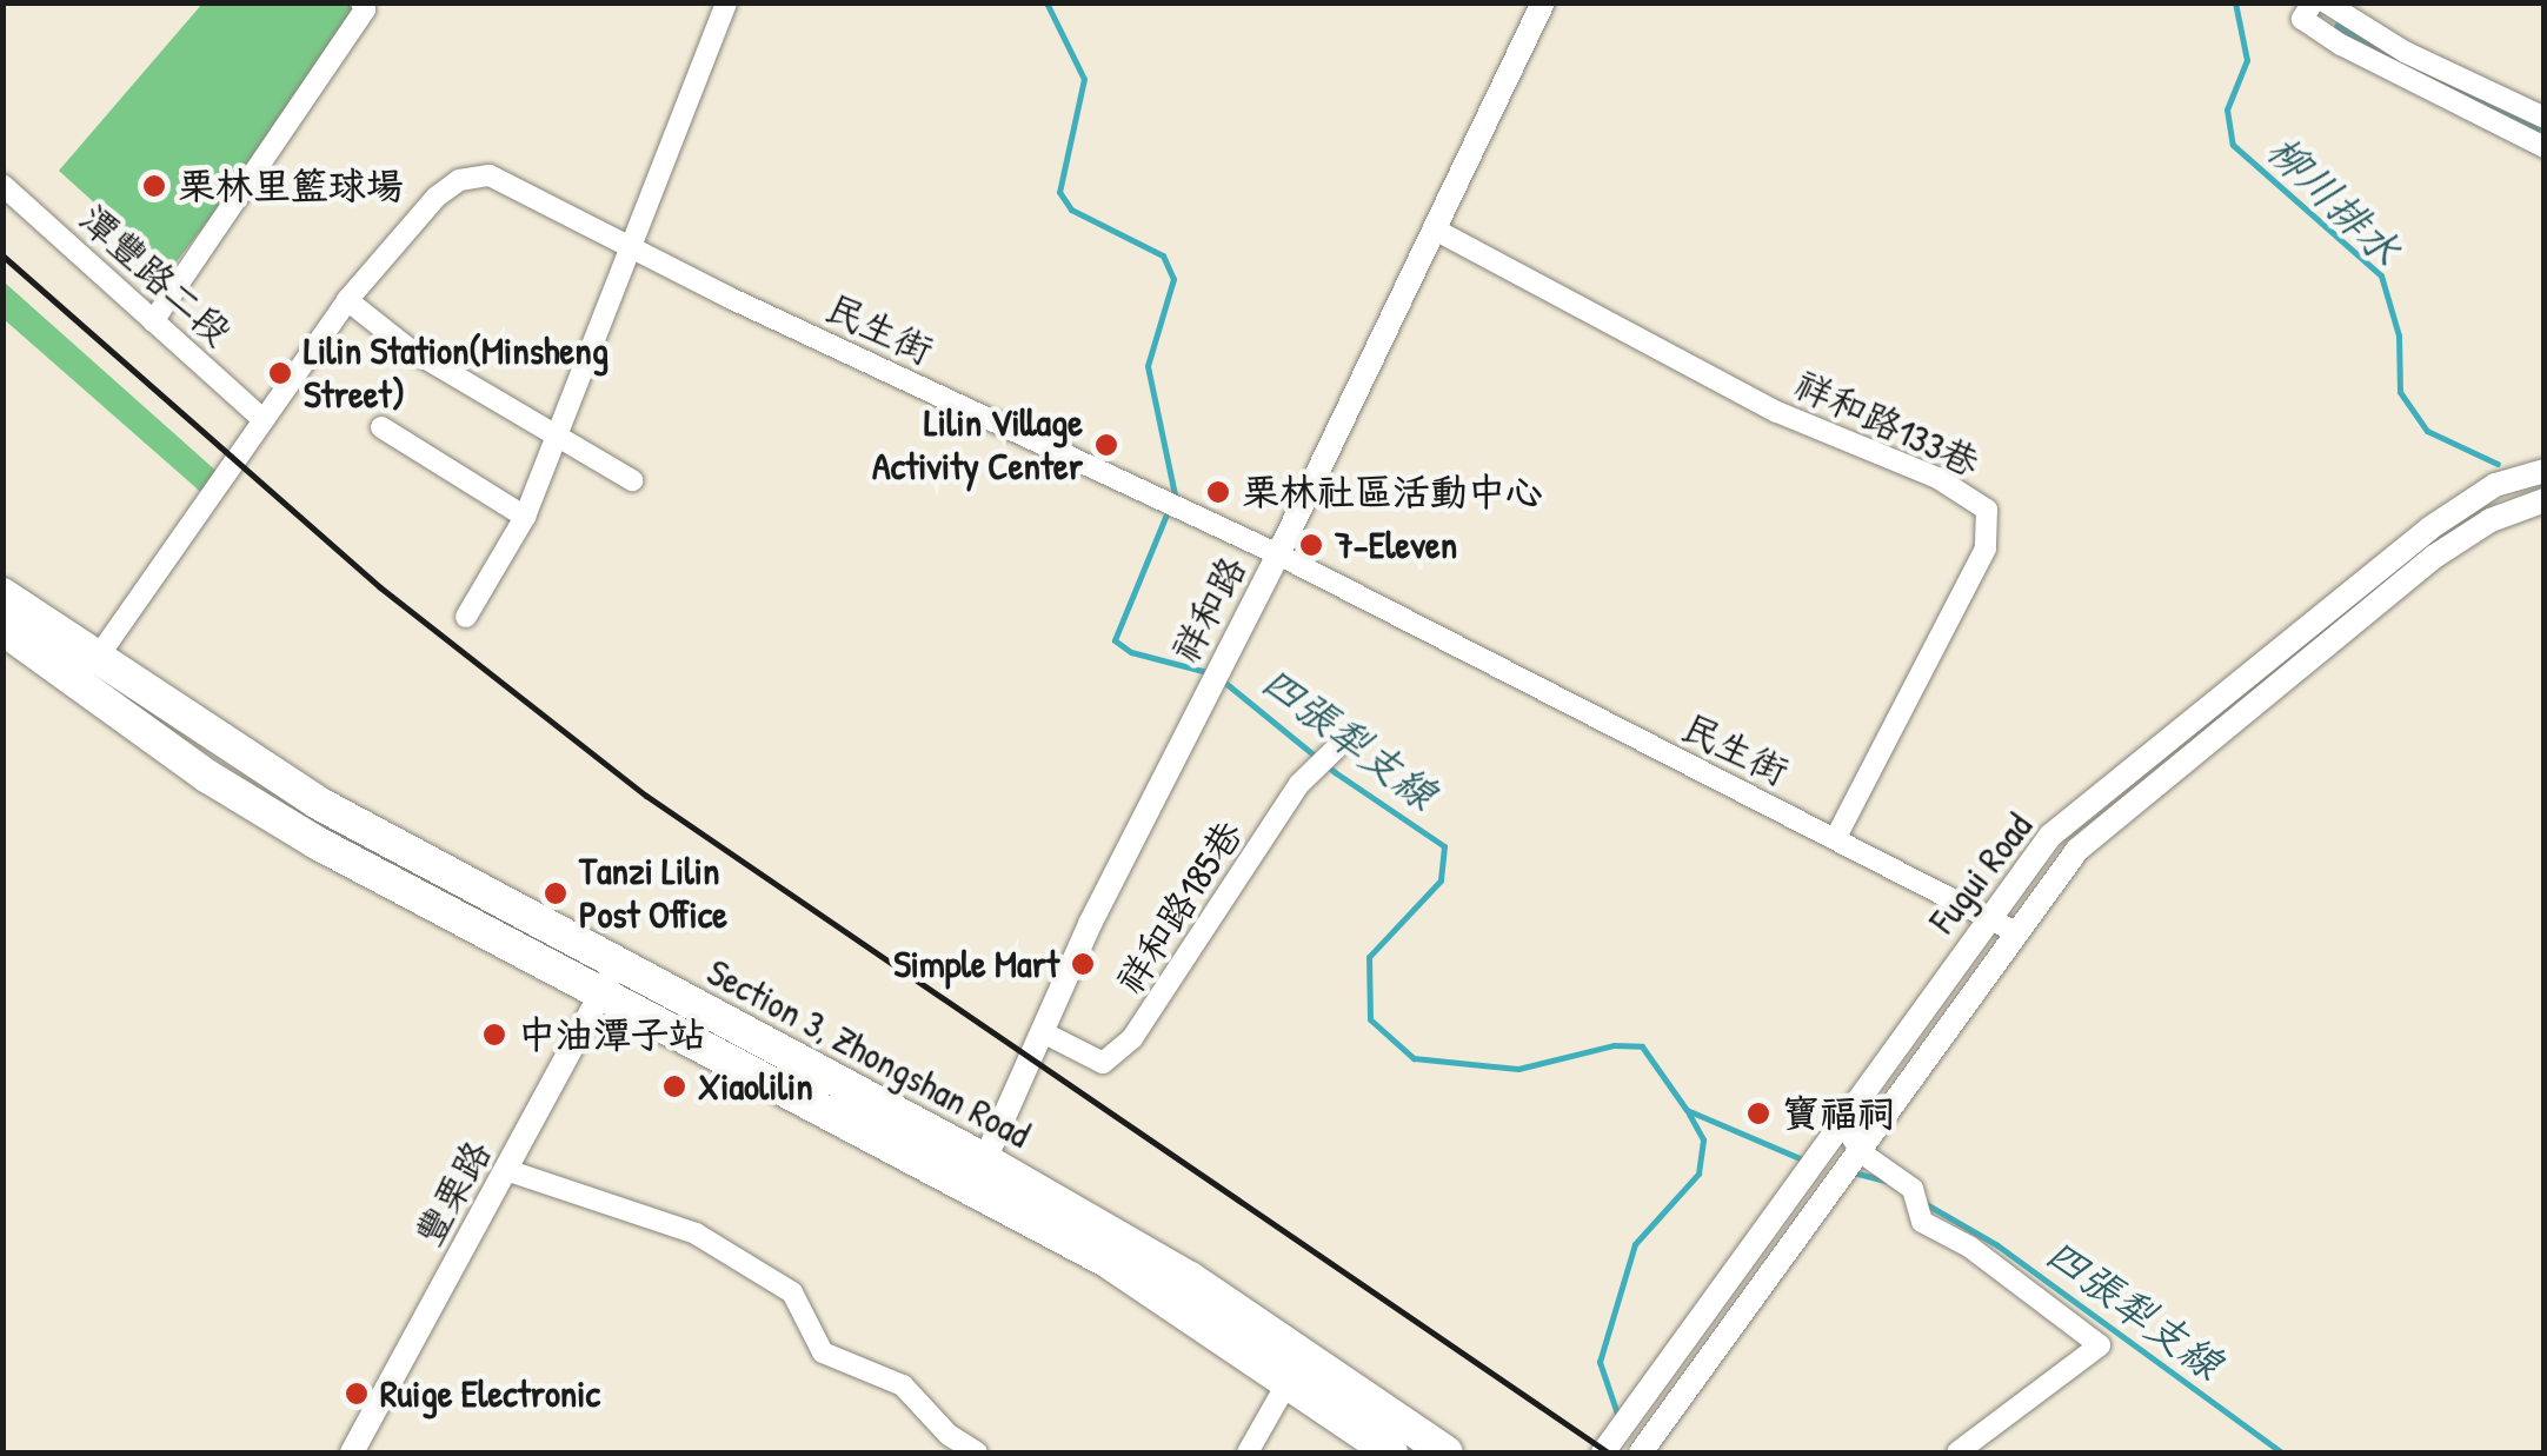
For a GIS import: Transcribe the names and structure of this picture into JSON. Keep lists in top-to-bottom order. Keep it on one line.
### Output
{"streets":{"main road":["Section 3, Zhongshan Road"],"street":["潭豐路二段","民生街","祥和路133巷","祥和路","Fugui Road","祥和路185巷","豐栗路"]},"crossings":[["潭豐路二段","民生街"],["民生街","祥和路133巷"],["民生街","祥和路"],["民生街","Fugui Road"],["民生街","Section 3, Zhongshan Road"],["祥和路133巷","祥和路"],["祥和路","祥和路185巷"],["祥和路","Section 3, Zhongshan Road"],["Section 3, Zhongshan Road","豐栗路"]],"water":["柳川排水","四張犁支線"],"places":["栗林里籃球場","Lilin Station(Minsheng Street)","Lilin Village Activity Center","栗林社區活動中心","7-Eleven","Tanzi Lilin Post Office","Simple Mart","中油潭子站","Xiaolilin","寶福祠","Ruige Electronic"]}
